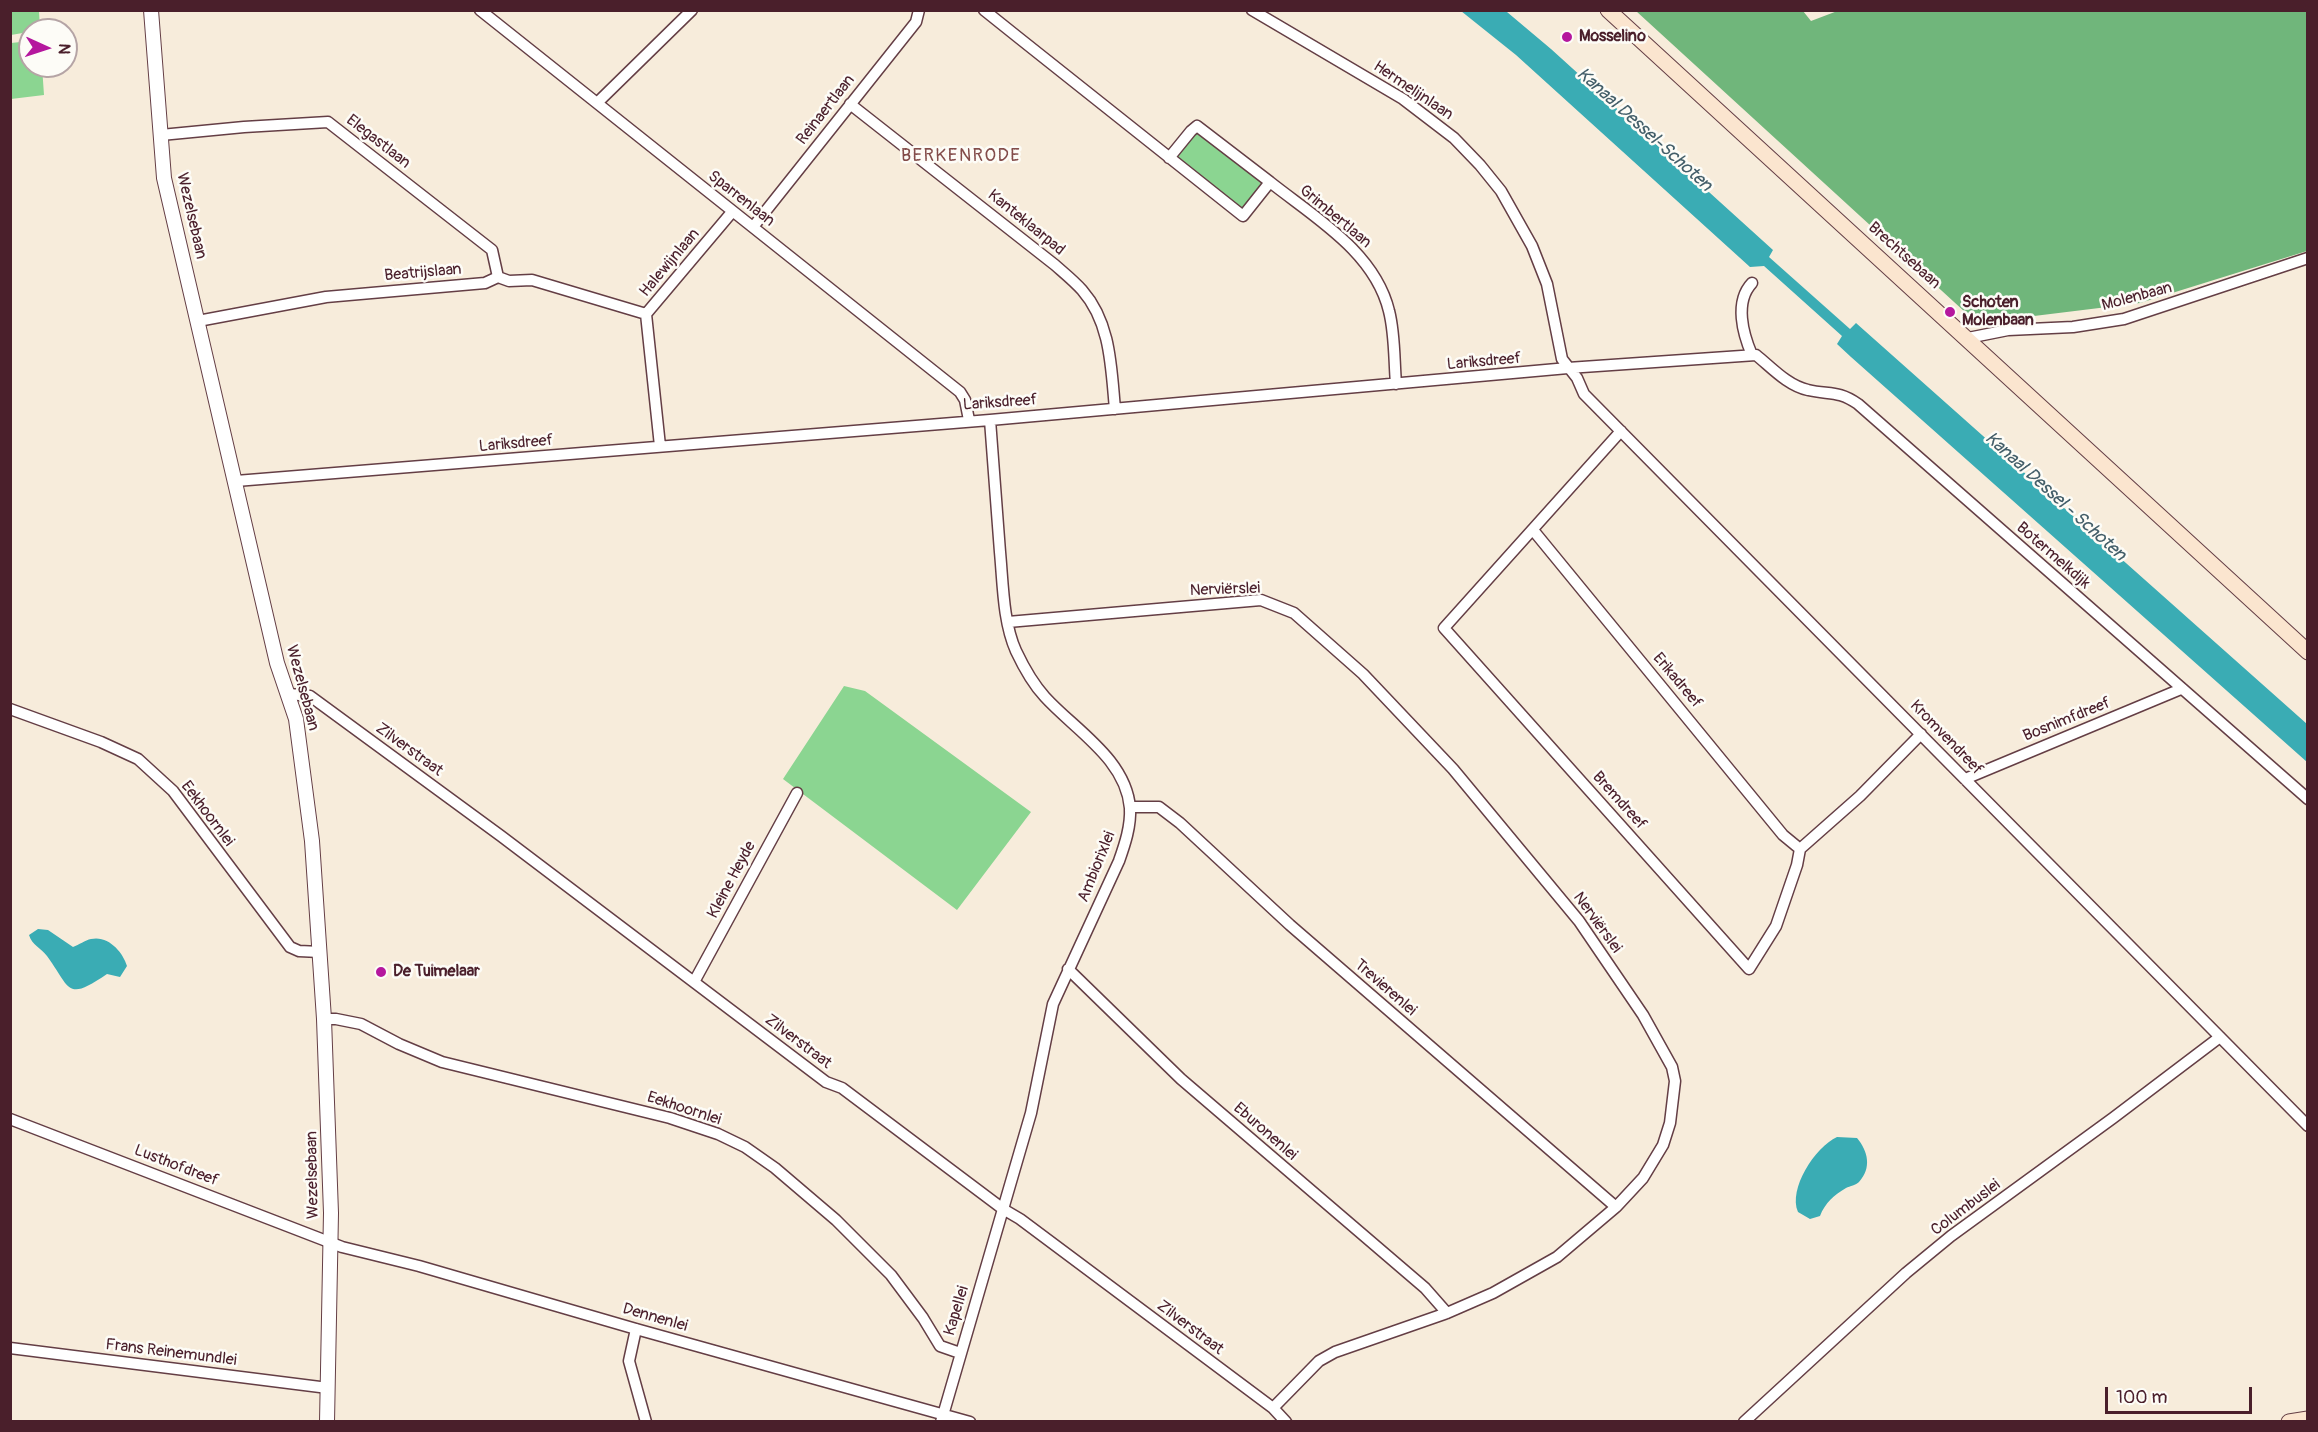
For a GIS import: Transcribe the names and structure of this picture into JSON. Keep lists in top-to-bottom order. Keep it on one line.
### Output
{"streets":{"main road":["Brechtsebaan"],"street":["Hermelijnlaan","Reinaertlaan","Elegastlaan","Sparrenlaan","Wezelsebaan","Grimbertlaan","Kanteklaarpad","Halewijnlaan","Beatrijslaan","Molenbaan","Lariksdreef","Botermelkdijk","Nerviërslei","Erikadreef","Bosnimfdreef","Kromvendreef","Zilverstraat","Bremdreef","Eekhoornlei","Ambiorixlei","Kleine Heyde","Trevierenlei","Eburonenlei","Lusthofdreef","Columbuslei","Kapellei","Dennenlei","Frans Reinemundlei"]},"crossings":[["Hermelijnlaan","Lariksdreef"],["Hermelijnlaan","Kromvendreef"],["Reinaertlaan","Sparrenlaan"],["Reinaertlaan","Kanteklaarpad"],["Elegastlaan","Wezelsebaan"],["Elegastlaan","Beatrijslaan"],["Sparrenlaan","Halewijnlaan"],["Sparrenlaan","Lariksdreef"],["Wezelsebaan","Beatrijslaan"],["Wezelsebaan","Lariksdreef"],["Wezelsebaan","Zilverstraat"],["Wezelsebaan","Eekhoornlei"],["Wezelsebaan","Lusthofdreef"],["Wezelsebaan","Dennenlei"],["Wezelsebaan","Frans Reinemundlei"],["Grimbertlaan","Lariksdreef"],["Kanteklaarpad","Lariksdreef"],["Brechtsebaan","Molenbaan"],["Halewijnlaan","Beatrijslaan"],["Halewijnlaan","Lariksdreef"],["Lariksdreef","Botermelkdijk"],["Lariksdreef","Kromvendreef"],["Lariksdreef","Ambiorixlei"],["Botermelkdijk","Bosnimfdreef"],["Nerviërslei","Zilverstraat"],["Nerviërslei","Ambiorixlei"],["Nerviërslei","Trevierenlei"],["Nerviërslei","Eburonenlei"],["Erikadreef","Bremdreef"],["Bosnimfdreef","Kromvendreef"],["Kromvendreef","Bremdreef"],["Kromvendreef","Columbuslei"],["Zilverstraat","Ambiorixlei"],["Zilverstraat","Kleine Heyde"],["Zilverstraat","Kapellei"],["Eekhoornlei","Kapellei"],["Ambiorixlei","Trevierenlei"],["Ambiorixlei","Eburonenlei"],["Ambiorixlei","Kapellei"],["Lusthofdreef","Dennenlei"],["Kapellei","Dennenlei"]],"districts":["BERKENRODE"],"water":["Kanaal Dessel-Schoten","Kanaal Dessel - Schoten"],"places":["Mosselino","Schoten Molenbaan","De Tuimelaar"],"scale_bar":"100 m","north":"right"}
